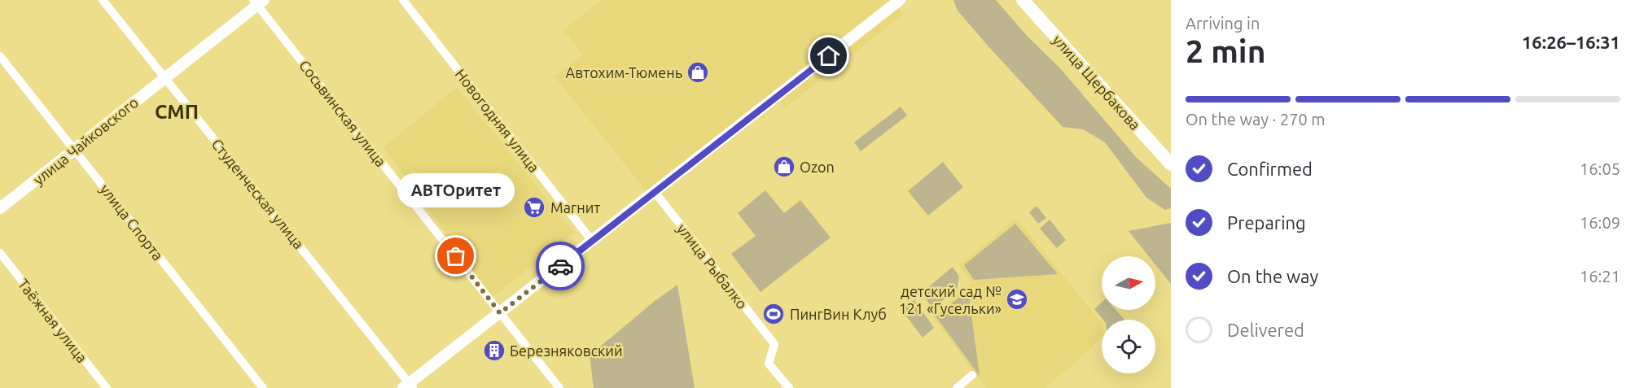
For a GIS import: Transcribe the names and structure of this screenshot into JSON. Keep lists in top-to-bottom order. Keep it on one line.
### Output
{"streets":{"main road":["улица Щербакова"],"street":["Сосьвинская улица","Новогодняя улица","улица Чайковского","Студенческая улица","улица Спорта","улица Рыбалко","Таёжная улица"]},"crossings":[["Сосьвинская улица","улица Чайковского"],["улица Чайковского","Студенческая улица"],["улица Чайковского","улица Спорта"]],"districts":["СМП"],"places":{"shop":["Автохим-Тюмень","Ozon"],"supermarket":["Магнит"],"other":["АВТОритет"],"school or university":["детский сад № 121 «Гусельки»"],"sports":["ПингВин Клуб"],"building":["Березняковский"]},"north":"right","page":{"heading":["2 min","Arriving in","16:26–16:31"],"bar":"On the way · 270 m","list":[["Confirmed","16:05"],["Preparing","16:09"],["On the way","16:21"],"Delivered"],"bubble":"АВТОритет"}}
